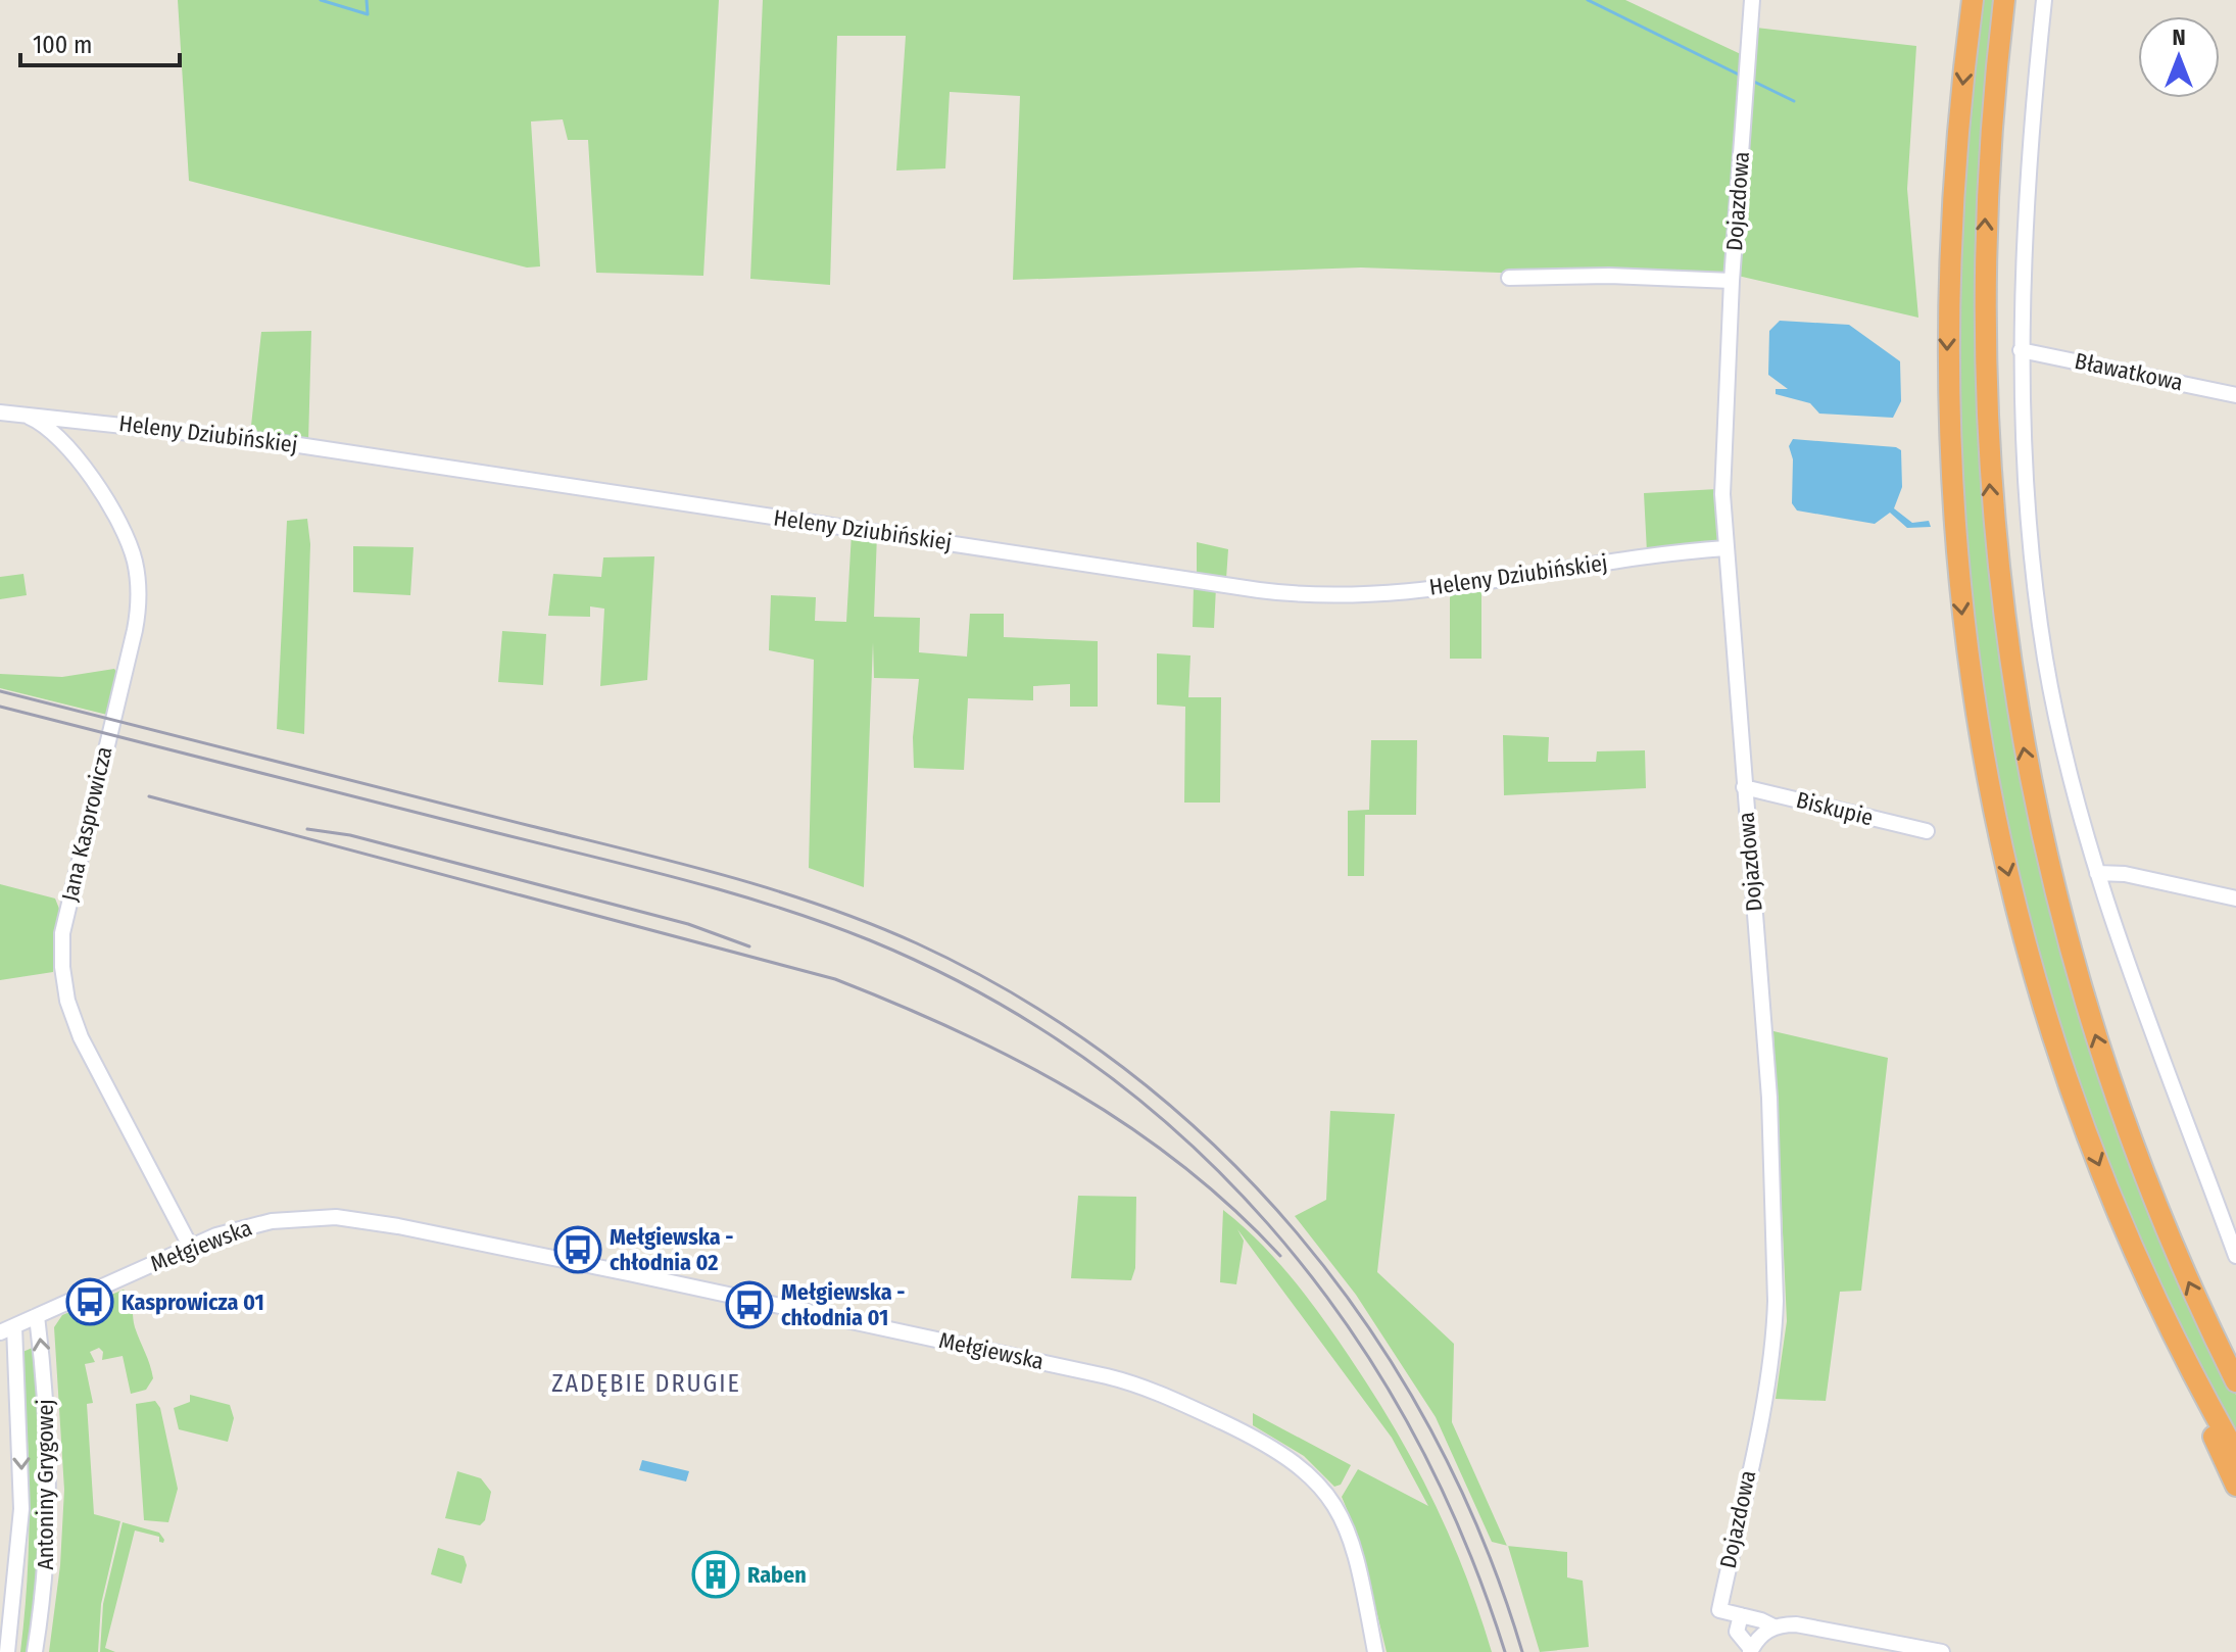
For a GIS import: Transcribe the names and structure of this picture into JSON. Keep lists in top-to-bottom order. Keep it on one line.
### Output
{"streets":{"street":["Dojazdowa","Bławatkowa","Heleny Dziubińskiej","Biskupie","Jana Kasprowicza","Mełgiewska","Antoniny Grygowej"]},"crossings":[["Dojazdowa","Heleny Dziubińskiej"],["Dojazdowa","Biskupie"],["Heleny Dziubińskiej","Jana Kasprowicza"],["Jana Kasprowicza","Mełgiewska"],["Mełgiewska","Antoniny Grygowej"]],"districts":["ZADĘBIE DRUGIE"],"places":{"bus stop":["Mełgiewska - chłodnia 02","Kasprowicza 01","Mełgiewska - chłodnia 01"],"building":["Raben"]},"scale_bar":"100 m","north":"top"}
